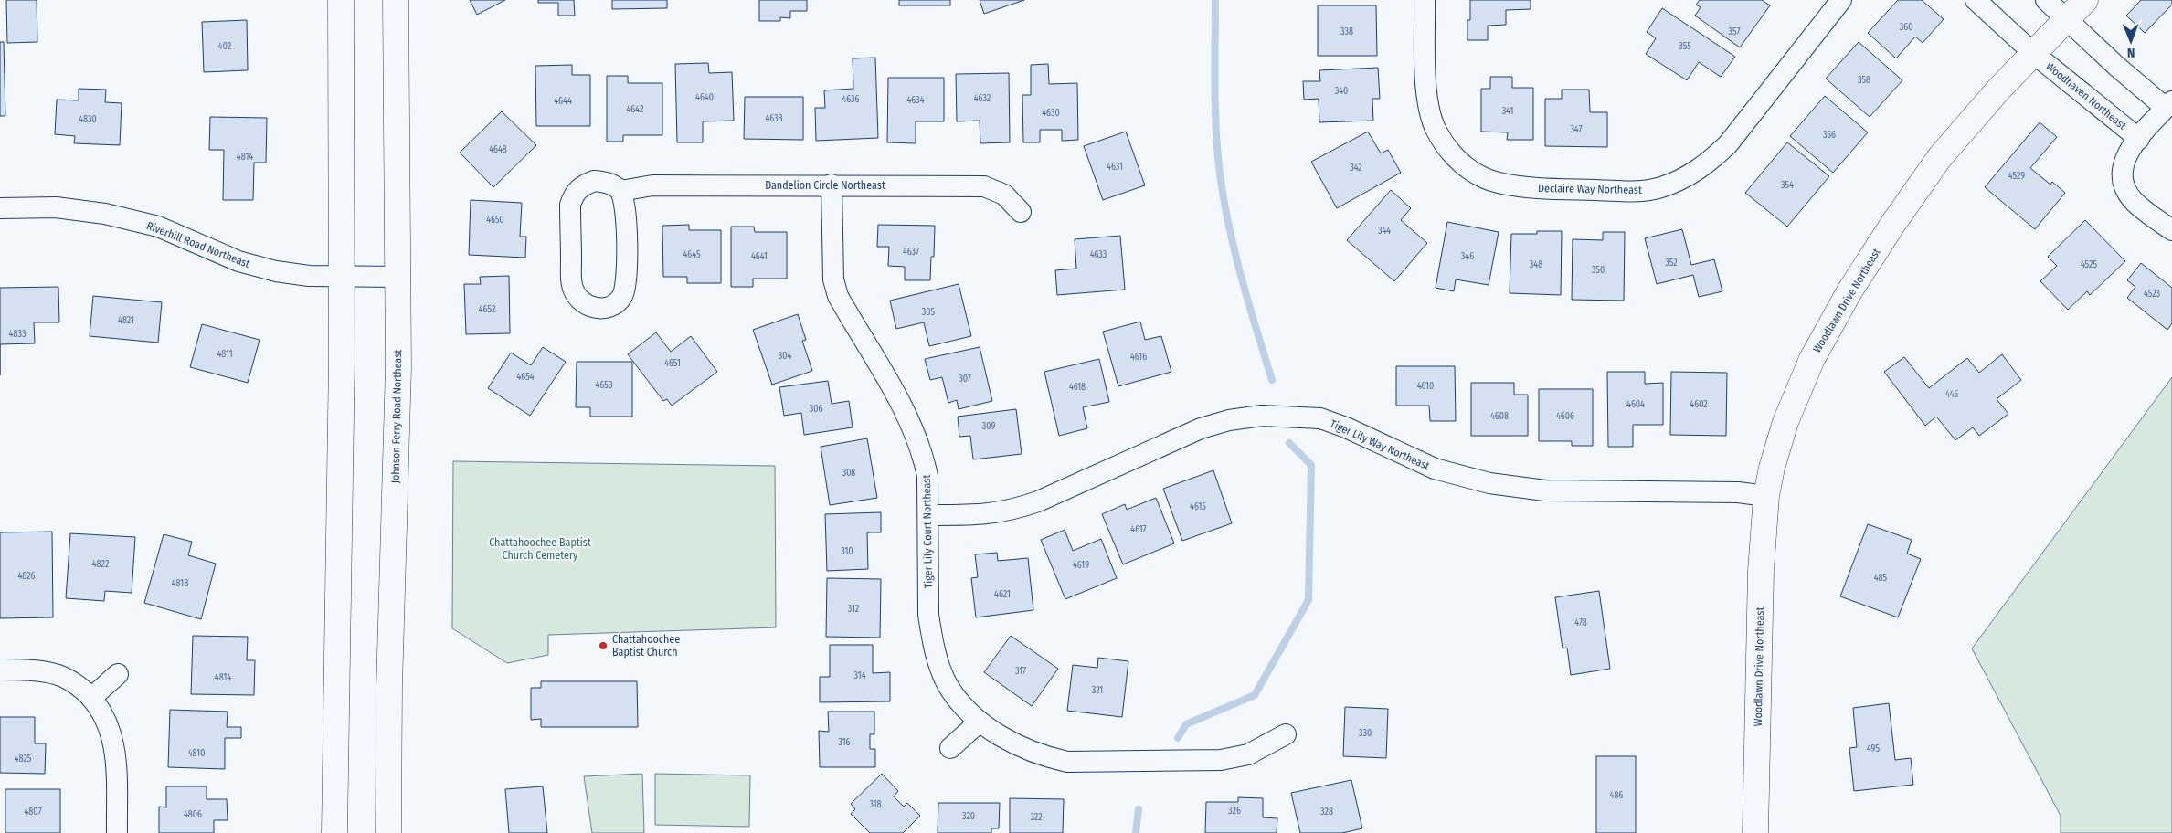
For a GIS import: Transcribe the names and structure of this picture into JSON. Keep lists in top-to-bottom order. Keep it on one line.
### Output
{"streets":{"main road":["Woodlawn Drive Northeast","Johnson Ferry Road Northeast"],"street":["Woodhaven Northeast","Dandelion Circle Northeast","Declaire Way Northeast","Riverhill Road Northeast","Tiger Lily Way Northeast","Tiger Lily Court Northeast"]},"crossings":[["Woodhaven Northeast","Woodlawn Drive Northeast"],["Dandelion Circle Northeast","Tiger Lily Court Northeast"],["Riverhill Road Northeast","Johnson Ferry Road Northeast"],["Woodlawn Drive Northeast","Tiger Lily Way Northeast"],["Tiger Lily Way Northeast","Tiger Lily Court Northeast"]],"parks":["Chattahoochee Baptist Church Cemetery"],"places":["Chattahoochee Baptist Church"],"house_numbers":["360","338","357","402","355","358","340","4640","4632","4636","4634","4644","4642","341","4630","4638","4830","347","356","4648","4814","4631","342","4529","354","4650","344","4637","4645","4633","4641","346","352","348","4525","350","4523","4652","305","4821","4833","4811","304","4616","4651","4654","307","4653","4610","4618","445","4604","4602","306","4608","4606","309","308","4615","4617","310","4822","4619","4826","485","4818","4621","312","478","317","314","4814","321","330","316","495","4810","4825","486","318","326","4807","328","4806","320","322"],"north":"bottom"}
